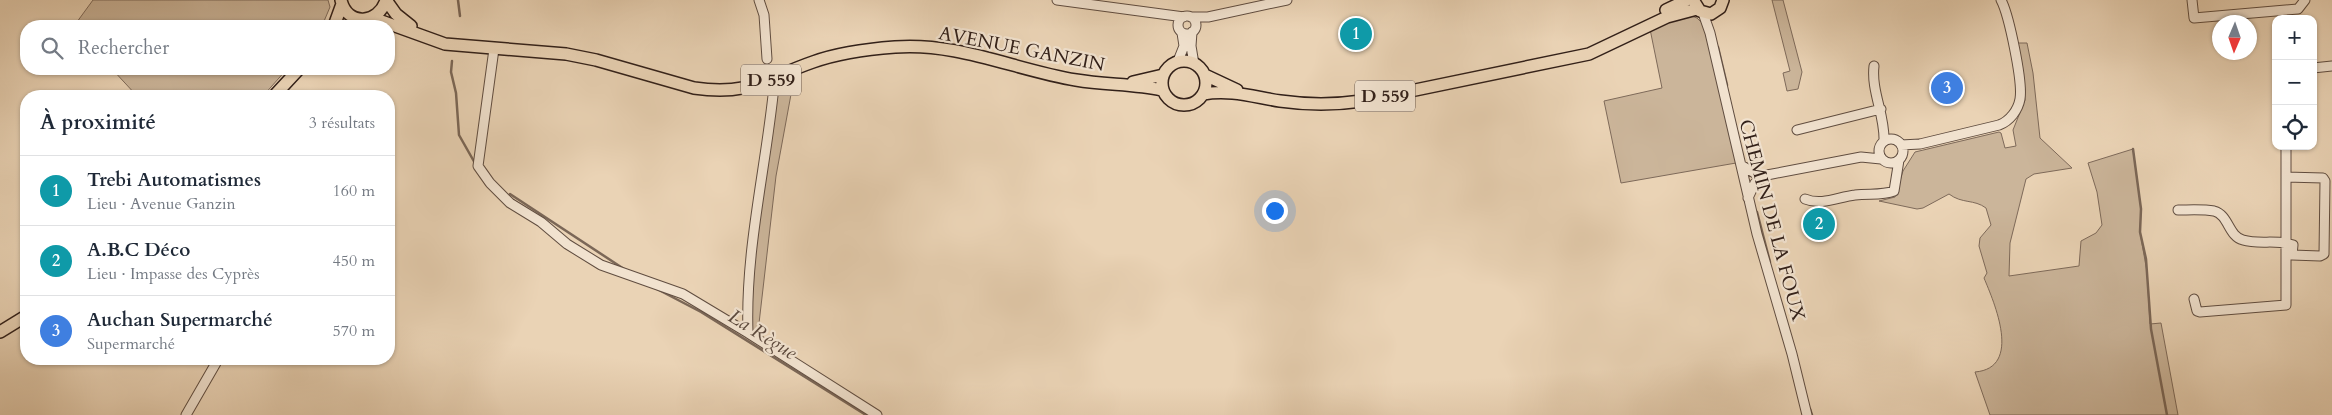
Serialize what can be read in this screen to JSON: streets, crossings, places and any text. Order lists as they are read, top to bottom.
{
  "streets": {
    "main road": ["AVENUE GANZIN", "D 559"],
    "street": ["CHEMIN DE LA FOUX"]
  },
  "crossings": [
    ["AVENUE GANZIN", "D 559"],
    ["D 559", "CHEMIN DE LA FOUX"]
  ],
  "water": ["La Règue"],
  "north": "bottom",
  "page": {
    "map_buttons": ["+", "−"],
    "pins": ["1", "3", "2"],
    "search": "Rechercher",
    "heading": ["À proximité", "3 résultats"],
    "list": [
      {
        "mark": "1",
        "name": "Trebi Automatismes",
        "note": "Lieu · Avenue Ganzin",
        "value": "160 m"
      },
      {
        "mark": "2",
        "name": "A.B.C Déco",
        "note": "Lieu · Impasse des Cyprès",
        "value": "450 m"
      },
      {
        "mark": "3",
        "name": "Auchan Supermarché",
        "note": "Supermarché",
        "value": "570 m"
      }
    ]
  }
}
